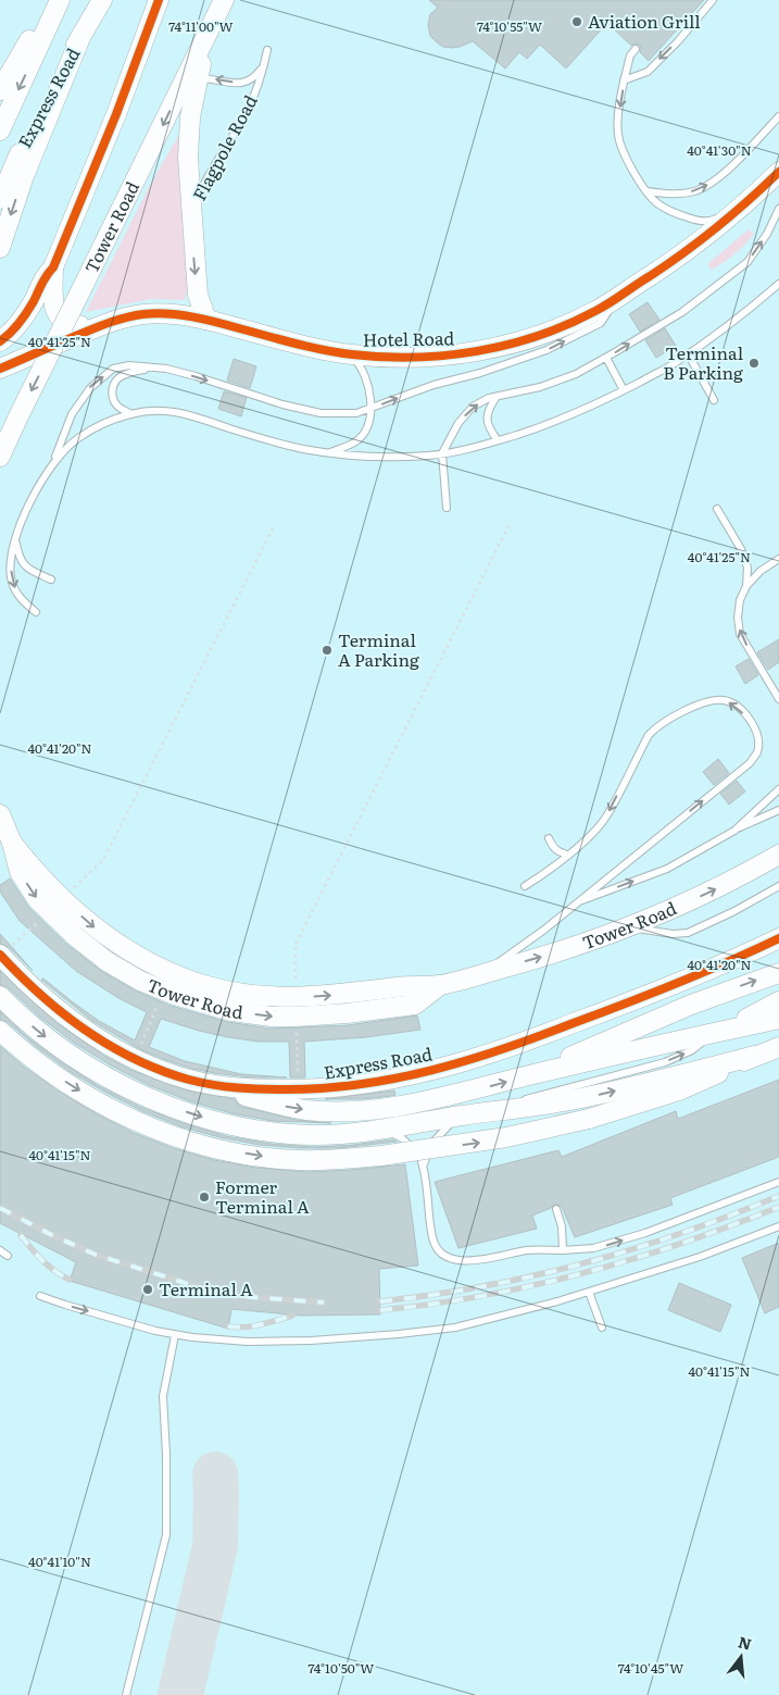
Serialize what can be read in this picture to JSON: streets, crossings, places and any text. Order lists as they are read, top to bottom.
{
  "streets": {
    "street": ["Express Road", "Tower Road", "Hotel Road"],
    "lane": ["Flagpole Road"]
  },
  "places": [
    "Aviation Grill",
    "Terminal B Parking",
    "Terminal A Parking",
    "Former Terminal A",
    "Terminal A"
  ],
  "north": "top",
  "coordinates": [
    "74°11'00\"W",
    "74°10'55\"W",
    "40°41'30\"N",
    "40°41'25\"N",
    "40°41'20\"N",
    "40°41'15\"N",
    "40°41'10\"N",
    "74°10'50\"W",
    "74°10'45\"W"
  ]
}
